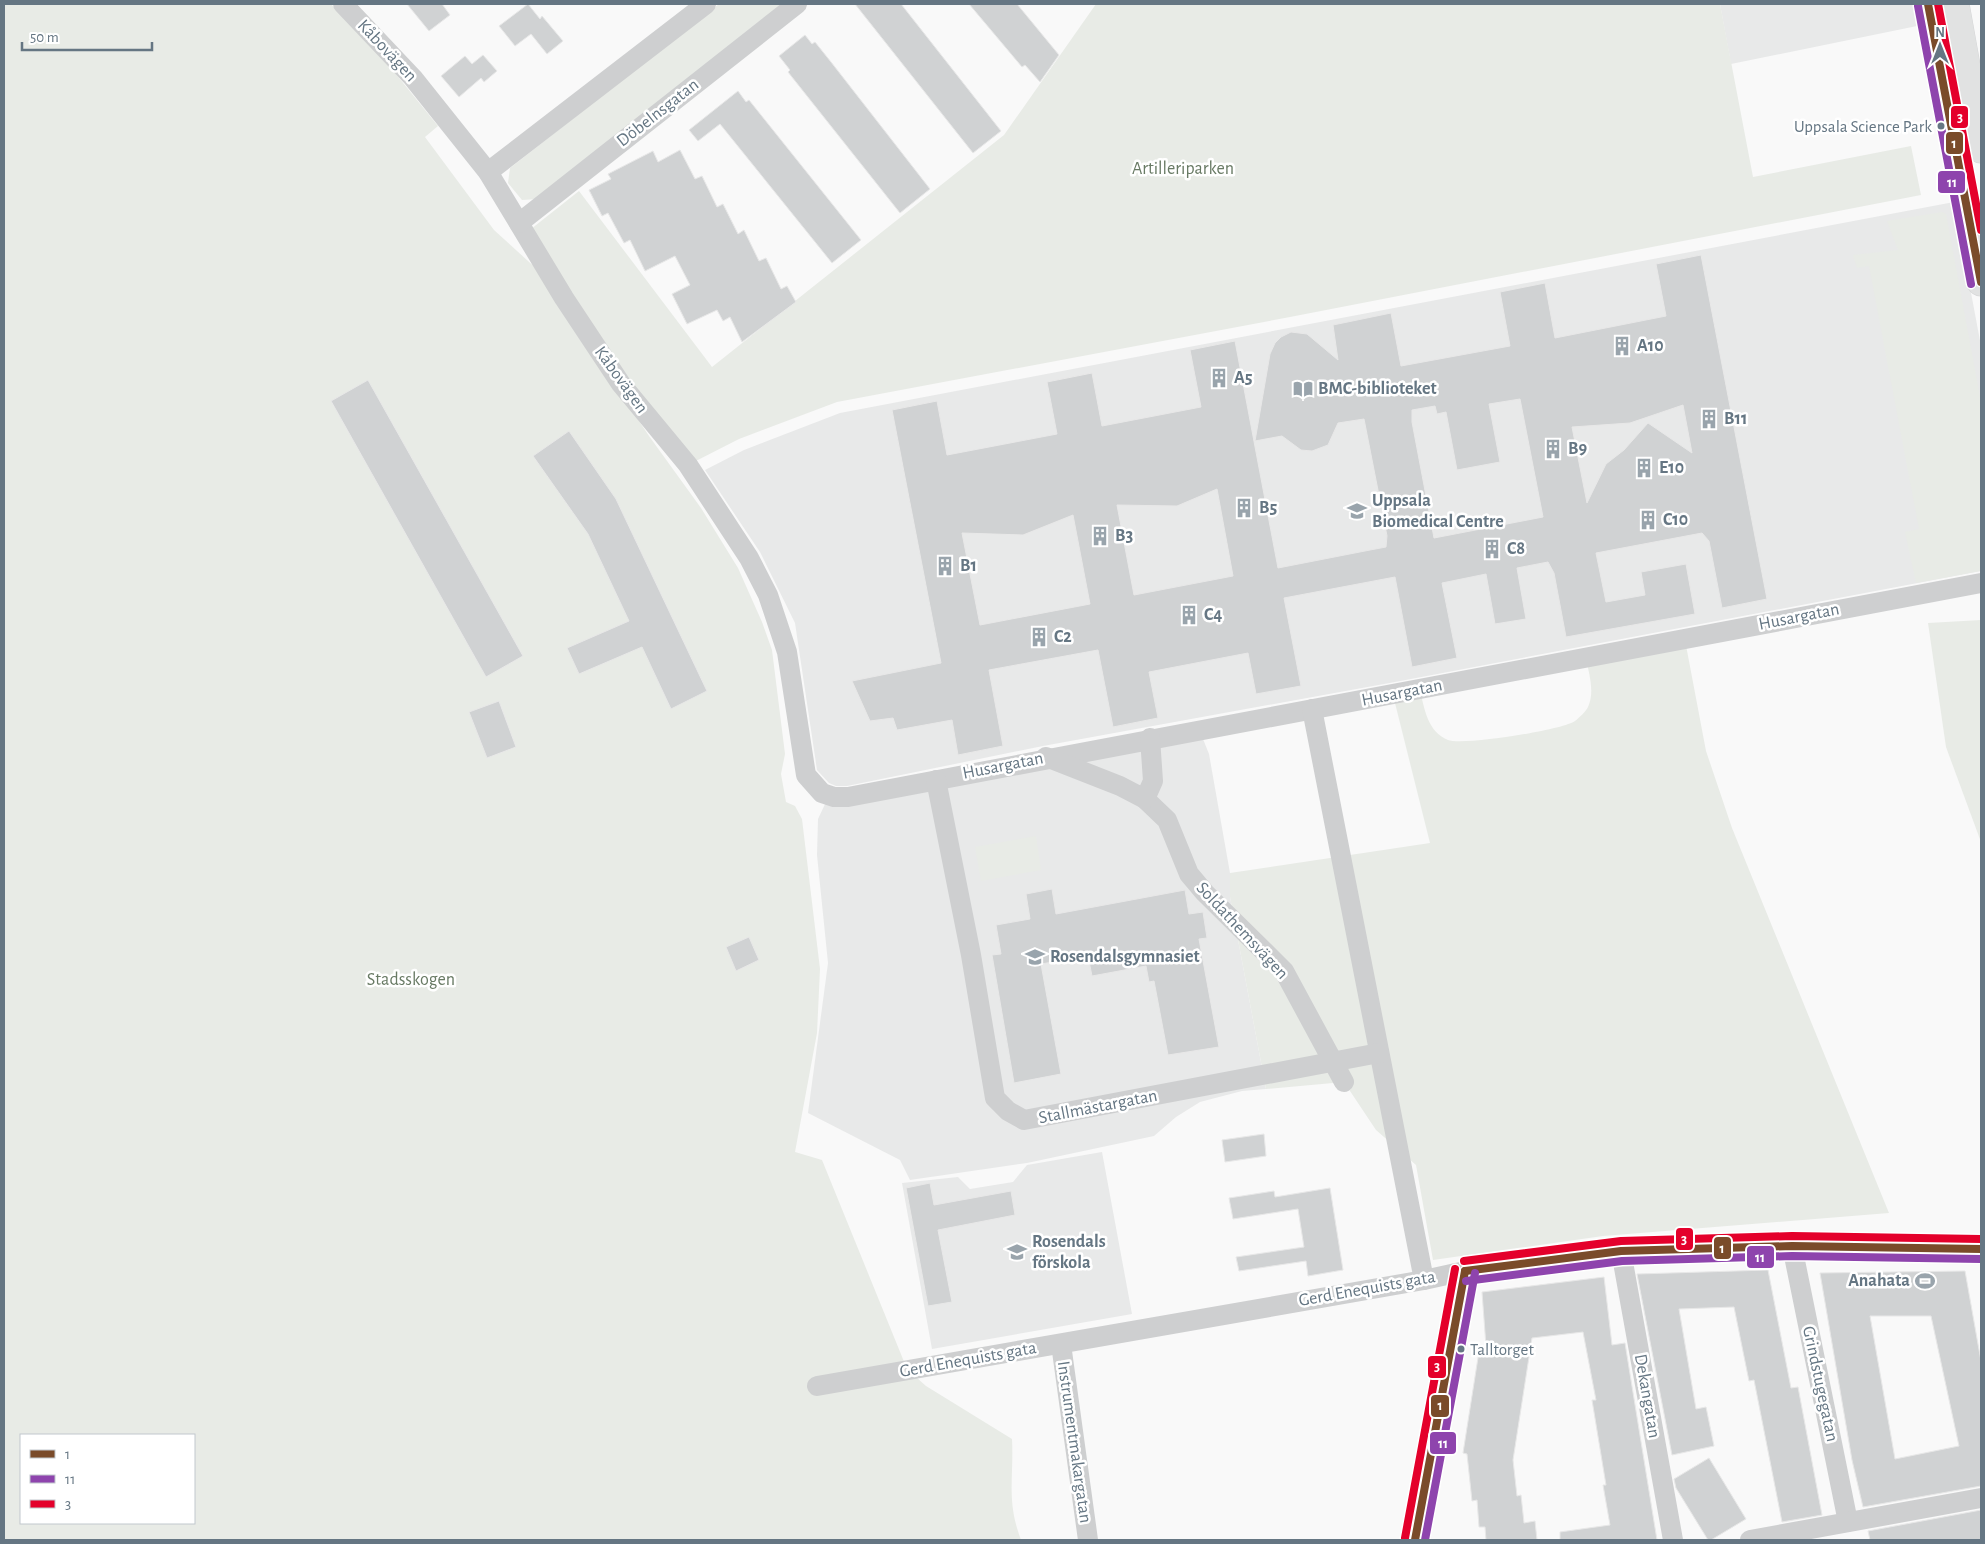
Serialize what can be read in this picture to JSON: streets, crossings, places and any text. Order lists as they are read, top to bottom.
{
  "streets": {
    "street": [
      "Kåbovägen",
      "Döbelnsgatan",
      "Husargatan",
      "Soldathemsvägen",
      "Stallmästargatan",
      "Gerd Enequists gata",
      "Grindstugegatan",
      "Dekangatan",
      "Instrumentmakargatan"
    ]
  },
  "crossings": [
    ["Kåbovägen", "Döbelnsgatan"],
    ["Kåbovägen", "Husargatan"],
    ["Husargatan", "Soldathemsvägen"],
    ["Husargatan", "Stallmästargatan"],
    ["Soldathemsvägen", "Stallmästargatan"],
    ["Gerd Enequists gata", "Grindstugegatan"],
    ["Gerd Enequists gata", "Dekangatan"],
    ["Gerd Enequists gata", "Instrumentmakargatan"]
  ],
  "parks": ["Artilleriparken", "Stadsskogen"],
  "places": {
    "other": ["Uppsala Science Park", "Talltorget"],
    "building": [
      "A10",
      "A5",
      "B11",
      "B9",
      "E10",
      "B5",
      "C10",
      "B3",
      "C8",
      "B1",
      "C4",
      "C2"
    ],
    "library": ["BMC-biblioteket"],
    "school or university": ["Uppsala Biomedical Centre", "Rosendalsgymnasiet", "Rosendals förskola"],
    "sports": ["Anahata"]
  },
  "lines": ["transit line 1", "transit line 3", "transit line 11"],
  "legend": ["1", "11", "3"],
  "scale_bar": "50 m",
  "north": "top"
}
